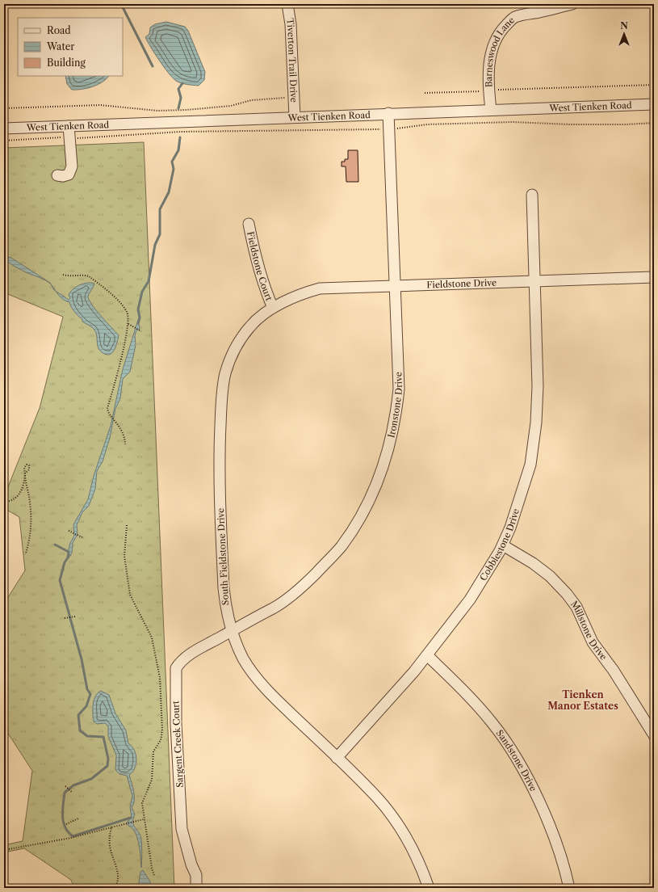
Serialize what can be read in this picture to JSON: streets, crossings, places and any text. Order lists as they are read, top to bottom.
{
  "streets": {
    "street": [
      "Barneswood Lane",
      "Tiverton Trail Drive",
      "West Tienken Road",
      "Fieldstone Court",
      "Fieldstone Drive",
      "Ironstone Drive",
      "Cobblestone Drive",
      "South Fieldstone Drive",
      "Millstone Drive",
      "Sargent Creek Court",
      "Sandstone Drive"
    ]
  },
  "crossings": [
    ["Barneswood Lane", "West Tienken Road"],
    ["Tiverton Trail Drive", "West Tienken Road"],
    ["West Tienken Road", "Ironstone Drive"],
    ["Fieldstone Court", "Fieldstone Drive"],
    ["Fieldstone Court", "South Fieldstone Drive"],
    ["Fieldstone Drive", "Ironstone Drive"],
    ["Fieldstone Drive", "Cobblestone Drive"],
    ["Fieldstone Drive", "South Fieldstone Drive"],
    ["Ironstone Drive", "South Fieldstone Drive"],
    ["Ironstone Drive", "Sargent Creek Court"],
    ["Cobblestone Drive", "South Fieldstone Drive"],
    ["Cobblestone Drive", "Millstone Drive"],
    ["Cobblestone Drive", "Sandstone Drive"],
    ["South Fieldstone Drive", "Sargent Creek Court"]
  ],
  "districts": ["Tienken Manor Estates"],
  "legend": ["Road", "Water", "Building"],
  "north": "top"
}
